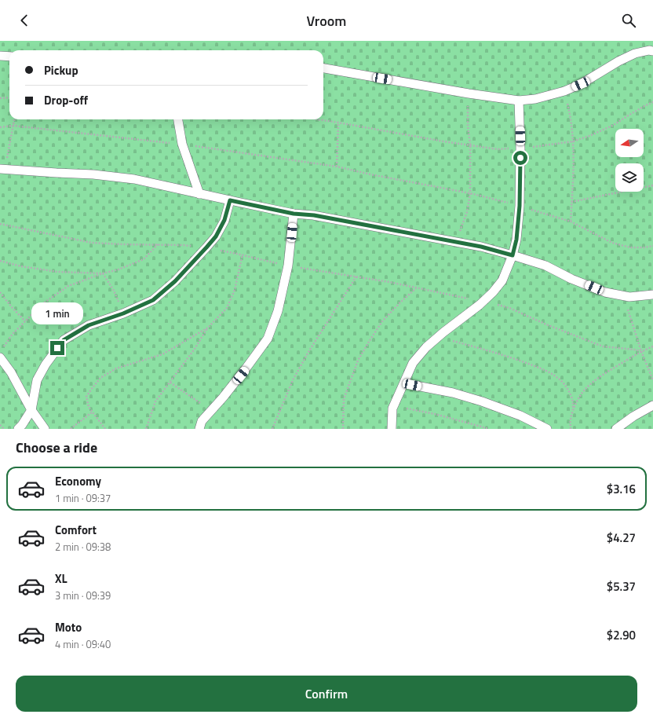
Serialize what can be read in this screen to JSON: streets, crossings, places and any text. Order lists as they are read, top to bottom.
{
  "north": "left",
  "page": {
    "header": "Vroom",
    "banner": ["Pickup", "Drop-off"],
    "bubble": "1 min",
    "heading": "Choose a ride",
    "list": [
      {
        "name": "Economy",
        "note": "1 min · 09:37",
        "value": "$3.16"
      },
      {
        "name": "Comfort",
        "note": "2 min · 09:38",
        "value": "$4.27"
      },
      {
        "name": "XL",
        "note": "3 min · 09:39",
        "value": "$5.37"
      },
      {
        "name": "Moto",
        "note": "4 min · 09:40",
        "value": "$2.90"
      }
    ],
    "buttons": "Confirm"
  }
}
